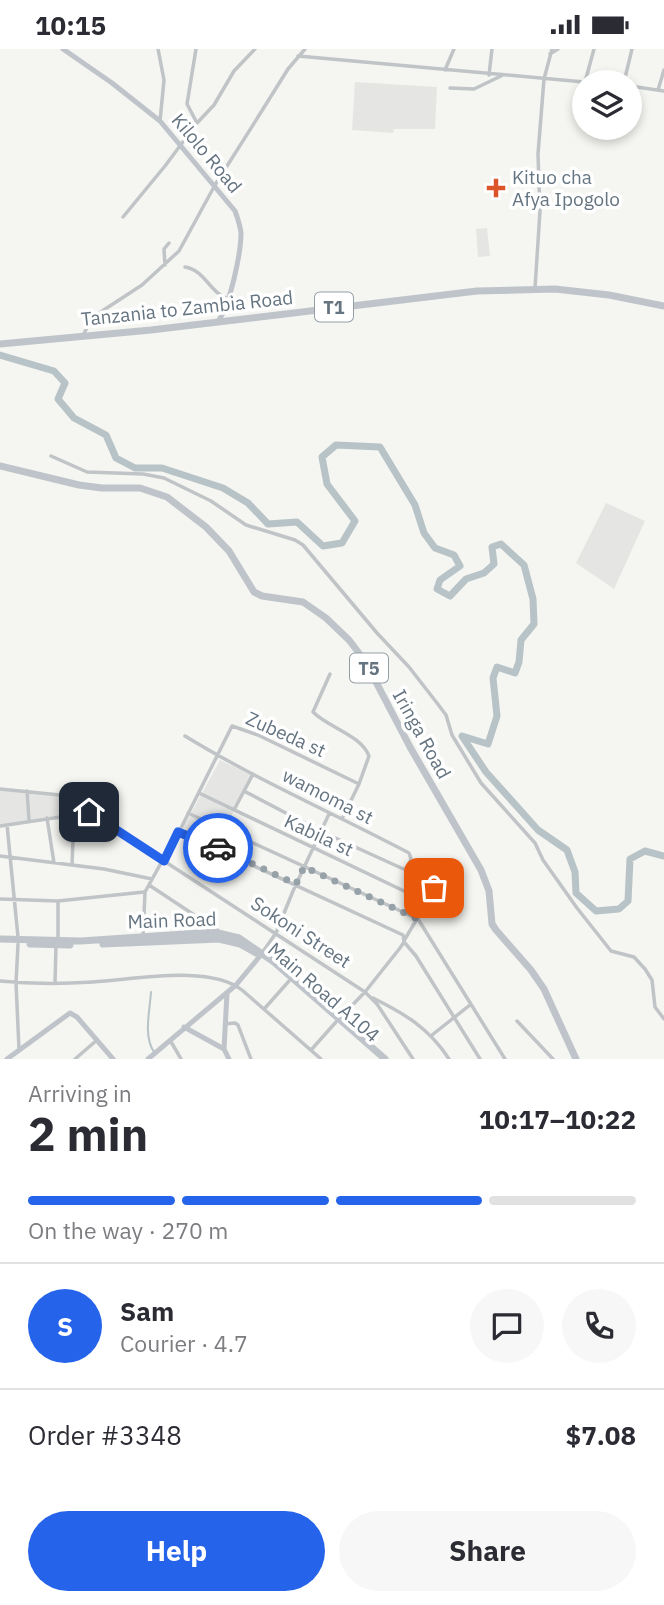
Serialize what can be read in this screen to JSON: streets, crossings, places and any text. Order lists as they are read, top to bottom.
{
  "streets": {
    "highway": [
      "T1",
      "Tanzania to Zambia Road",
      "T5",
      "Iringa Road",
      "Main Road",
      "Main Road A104"
    ],
    "street": [
      "Kilolo Road",
      "Zubeda st",
      "wamoma st",
      "Kabila st",
      "Sokoni Street"
    ]
  },
  "crossings": [
    ["Kilolo Road", "Tanzania to Zambia Road"],
    ["Zubeda st", "wamoma st"],
    ["Zubeda st", "Kabila st"],
    ["Zubeda st", "Sokoni Street"],
    ["Main Road", "Main Road A104"]
  ],
  "places": {
    "health": ["Kituo cha Afya Ipogolo"]
  },
  "page": {
    "status": "10:15",
    "heading": ["2 min", "Arriving in", "10:17–10:22"],
    "panel": [
      "Sam",
      "Courier · 4.7",
      "Order #3348",
      "$7.08"
    ],
    "bar": "On the way · 270 m",
    "round": "S",
    "buttons": ["Help", "Share"]
  }
}
